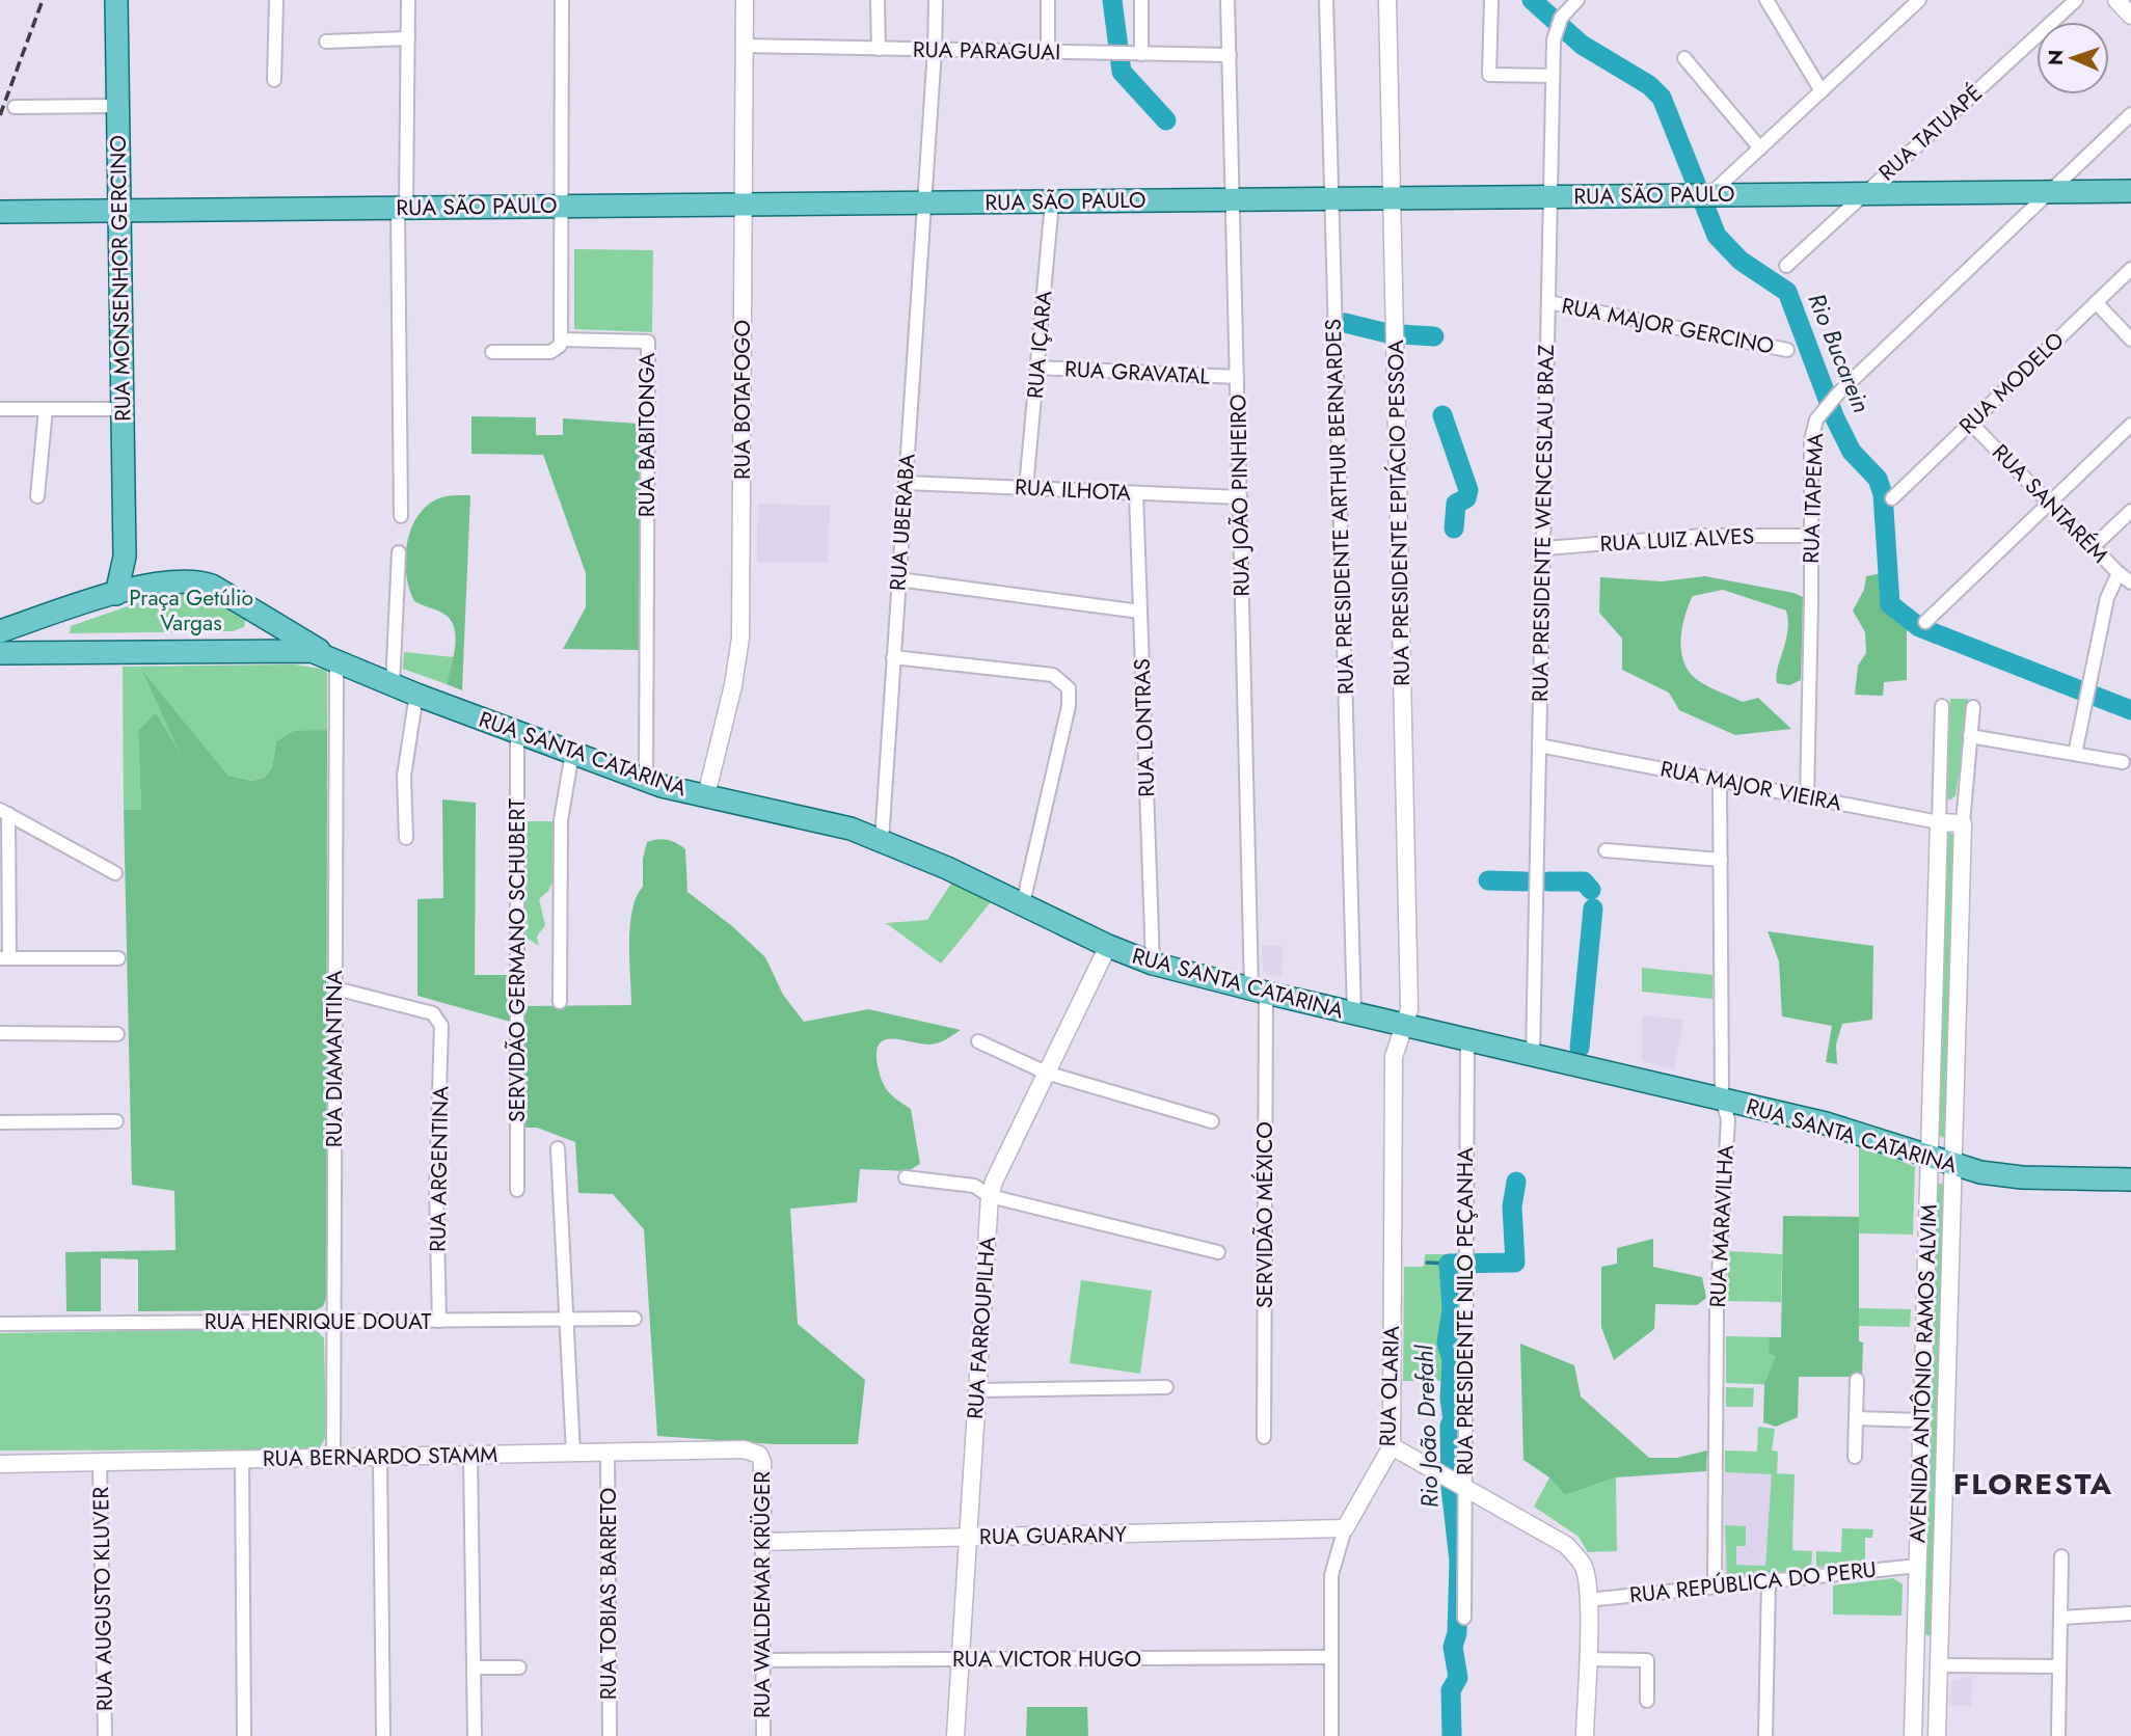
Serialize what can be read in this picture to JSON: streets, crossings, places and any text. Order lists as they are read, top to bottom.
{
  "streets": {
    "main road": ["RUA SÃO PAULO", "RUA MONSENHOR GERCINO", "RUA SANTA CATARINA"],
    "street": [
      "RUA PARAGUAI",
      "RUA TATUAPÉ",
      "RUA MAJOR GERCINO",
      "RUA IÇARA",
      "RUA GRAVATAL",
      "RUA MODELO",
      "RUA BOTAFOGO",
      "RUA BABITONGA",
      "RUA ILHOTA",
      "RUA JOÃO PINHEIRO",
      "RUA ITAPEMA",
      "RUA SANTARÉM",
      "RUA PRESIDENTE ARTHUR BERNARDES",
      "RUA PRESIDENTE EPITÁCIO PESSOA",
      "RUA UBERABA",
      "RUA PRESIDENTE WENCESLAU BRAZ",
      "RUA LUIZ ALVES",
      "RUA LONTRAS",
      "RUA MAJOR VIEIRA",
      "SERVIDÃO GERMANO SCHUBERT",
      "RUA DIAMANTINA",
      "RUA ARGENTINA",
      "SERVIDÃO MÉXICO",
      "RUA MARAVILHA",
      "RUA PRESIDENTE NILO PEÇANHA",
      "RUA HENRIQUE DOUAT",
      "RUA FARROUPILHA",
      "AVENIDA ANTÔNIO RAMOS ALVIM",
      "RUA OLARIA",
      "RUA BERNARDO STAMM",
      "RUA GUARANY",
      "RUA REPÚBLICA DO PERU",
      "RUA TOBIAS BARRETO",
      "RUA WALDEMAR KRÜGER",
      "RUA AUGUSTO KLUVER",
      "RUA VICTOR HUGO"
    ]
  },
  "crossings": [
    ["RUA PARAGUAI", "RUA BOTAFOGO"],
    ["RUA PARAGUAI", "RUA JOÃO PINHEIRO"],
    ["RUA PARAGUAI", "RUA UBERABA"],
    ["RUA TATUAPÉ", "RUA SÃO PAULO"],
    ["RUA SÃO PAULO", "RUA MONSENHOR GERCINO"],
    ["RUA SÃO PAULO", "RUA IÇARA"],
    ["RUA SÃO PAULO", "RUA BOTAFOGO"],
    ["RUA SÃO PAULO", "RUA JOÃO PINHEIRO"],
    ["RUA SÃO PAULO", "RUA ITAPEMA"],
    ["RUA SÃO PAULO", "RUA PRESIDENTE ARTHUR BERNARDES"],
    ["RUA SÃO PAULO", "RUA PRESIDENTE EPITÁCIO PESSOA"],
    ["RUA SÃO PAULO", "RUA UBERABA"],
    ["RUA SÃO PAULO", "RUA PRESIDENTE WENCESLAU BRAZ"],
    ["RUA MONSENHOR GERCINO", "RUA SANTA CATARINA"],
    ["RUA MAJOR GERCINO", "RUA PRESIDENTE WENCESLAU BRAZ"],
    ["RUA IÇARA", "RUA GRAVATAL"],
    ["RUA IÇARA", "RUA ILHOTA"],
    ["RUA GRAVATAL", "RUA JOÃO PINHEIRO"],
    ["RUA MODELO", "RUA SANTARÉM"],
    ["RUA BOTAFOGO", "RUA SANTA CATARINA"],
    ["RUA BABITONGA", "RUA SANTA CATARINA"],
    ["RUA ILHOTA", "RUA JOÃO PINHEIRO"],
    ["RUA ILHOTA", "RUA UBERABA"],
    ["RUA ILHOTA", "RUA LONTRAS"],
    ["RUA JOÃO PINHEIRO", "RUA SANTA CATARINA"],
    ["RUA JOÃO PINHEIRO", "SERVIDÃO MÉXICO"],
    ["RUA ITAPEMA", "RUA LUIZ ALVES"],
    ["RUA ITAPEMA", "RUA MAJOR VIEIRA"],
    ["RUA PRESIDENTE ARTHUR BERNARDES", "RUA SANTA CATARINA"],
    ["RUA PRESIDENTE EPITÁCIO PESSOA", "RUA SANTA CATARINA"],
    ["RUA PRESIDENTE EPITÁCIO PESSOA", "RUA OLARIA"],
    ["RUA UBERABA", "RUA SANTA CATARINA"],
    ["RUA PRESIDENTE WENCESLAU BRAZ", "RUA LUIZ ALVES"],
    ["RUA PRESIDENTE WENCESLAU BRAZ", "RUA SANTA CATARINA"],
    ["RUA PRESIDENTE WENCESLAU BRAZ", "RUA MAJOR VIEIRA"],
    ["RUA LONTRAS", "RUA SANTA CATARINA"],
    ["RUA SANTA CATARINA", "SERVIDÃO GERMANO SCHUBERT"],
    ["RUA SANTA CATARINA", "RUA DIAMANTINA"],
    ["RUA SANTA CATARINA", "SERVIDÃO MÉXICO"],
    ["RUA SANTA CATARINA", "RUA MARAVILHA"],
    ["RUA SANTA CATARINA", "RUA PRESIDENTE NILO PEÇANHA"],
    ["RUA SANTA CATARINA", "RUA FARROUPILHA"],
    ["RUA SANTA CATARINA", "AVENIDA ANTÔNIO RAMOS ALVIM"],
    ["RUA SANTA CATARINA", "RUA OLARIA"],
    ["RUA MAJOR VIEIRA", "RUA MARAVILHA"],
    ["RUA MAJOR VIEIRA", "AVENIDA ANTÔNIO RAMOS ALVIM"],
    ["RUA DIAMANTINA", "RUA ARGENTINA"],
    ["RUA DIAMANTINA", "RUA HENRIQUE DOUAT"],
    ["RUA DIAMANTINA", "RUA BERNARDO STAMM"],
    ["RUA ARGENTINA", "RUA HENRIQUE DOUAT"],
    ["RUA MARAVILHA", "RUA REPÚBLICA DO PERU"],
    ["RUA PRESIDENTE NILO PEÇANHA", "RUA REPÚBLICA DO PERU"],
    ["RUA FARROUPILHA", "RUA GUARANY"],
    ["RUA FARROUPILHA", "RUA VICTOR HUGO"],
    ["AVENIDA ANTÔNIO RAMOS ALVIM", "RUA REPÚBLICA DO PERU"],
    ["RUA OLARIA", "RUA GUARANY"],
    ["RUA OLARIA", "RUA VICTOR HUGO"],
    ["RUA BERNARDO STAMM", "RUA TOBIAS BARRETO"],
    ["RUA BERNARDO STAMM", "RUA WALDEMAR KRÜGER"],
    ["RUA BERNARDO STAMM", "RUA AUGUSTO KLUVER"],
    ["RUA GUARANY", "RUA WALDEMAR KRÜGER"],
    ["RUA WALDEMAR KRÜGER", "RUA VICTOR HUGO"]
  ],
  "districts": ["FLORESTA"],
  "water": ["Rio Bucarein", "Rio João Drefahl"],
  "parks": ["Praça Getúlio Vargas"],
  "north": "left"
}
